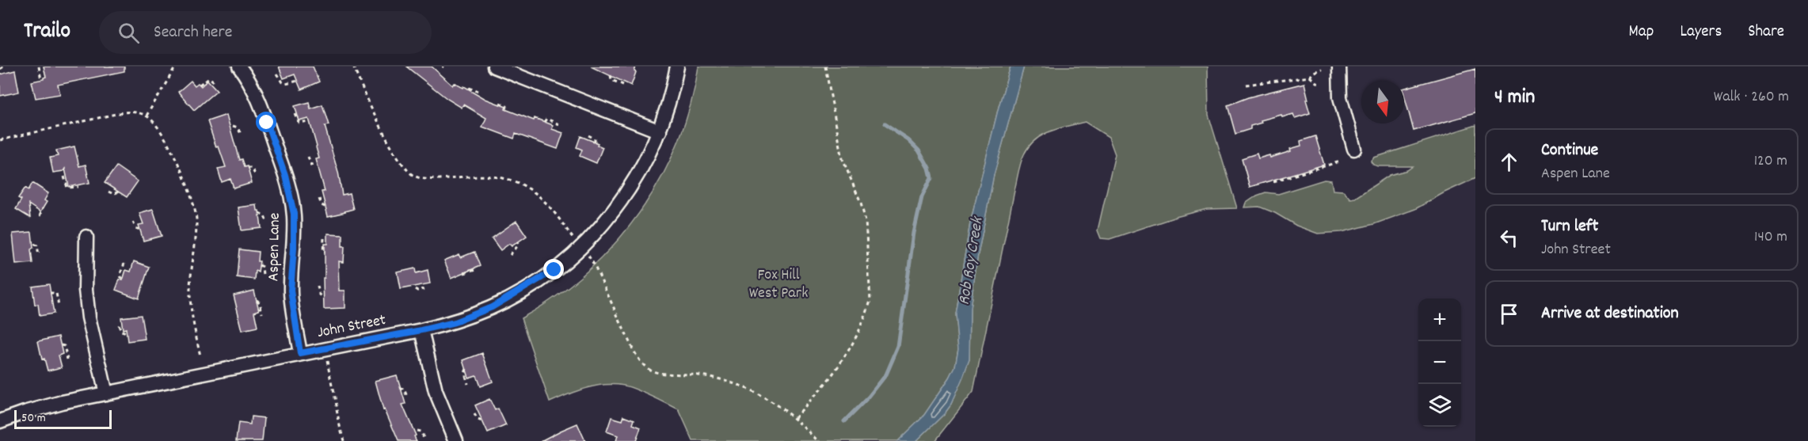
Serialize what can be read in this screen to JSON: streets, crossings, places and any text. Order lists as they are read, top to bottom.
{
  "streets": {
    "street": ["Aspen Lane", "John Street"]
  },
  "crossings": [
    ["Aspen Lane", "John Street"]
  ],
  "water": ["Rob Roy Creek"],
  "parks": ["Fox Hill West Park"],
  "scale_bar": "50 m",
  "north": "bottom",
  "page": {
    "header": "Trailo",
    "search": "Search here",
    "nav": ["Map", "Layers", "Share"],
    "heading": ["4 min", "Walk · 260 m"],
    "list": [
      ["Continue", "Aspen Lane", "120 m"],
      ["Turn left", "John Street", "140 m"],
      "Arrive at destination"
    ],
    "map_buttons": ["+", "−"],
    "scale": "50 m"
  }
}
